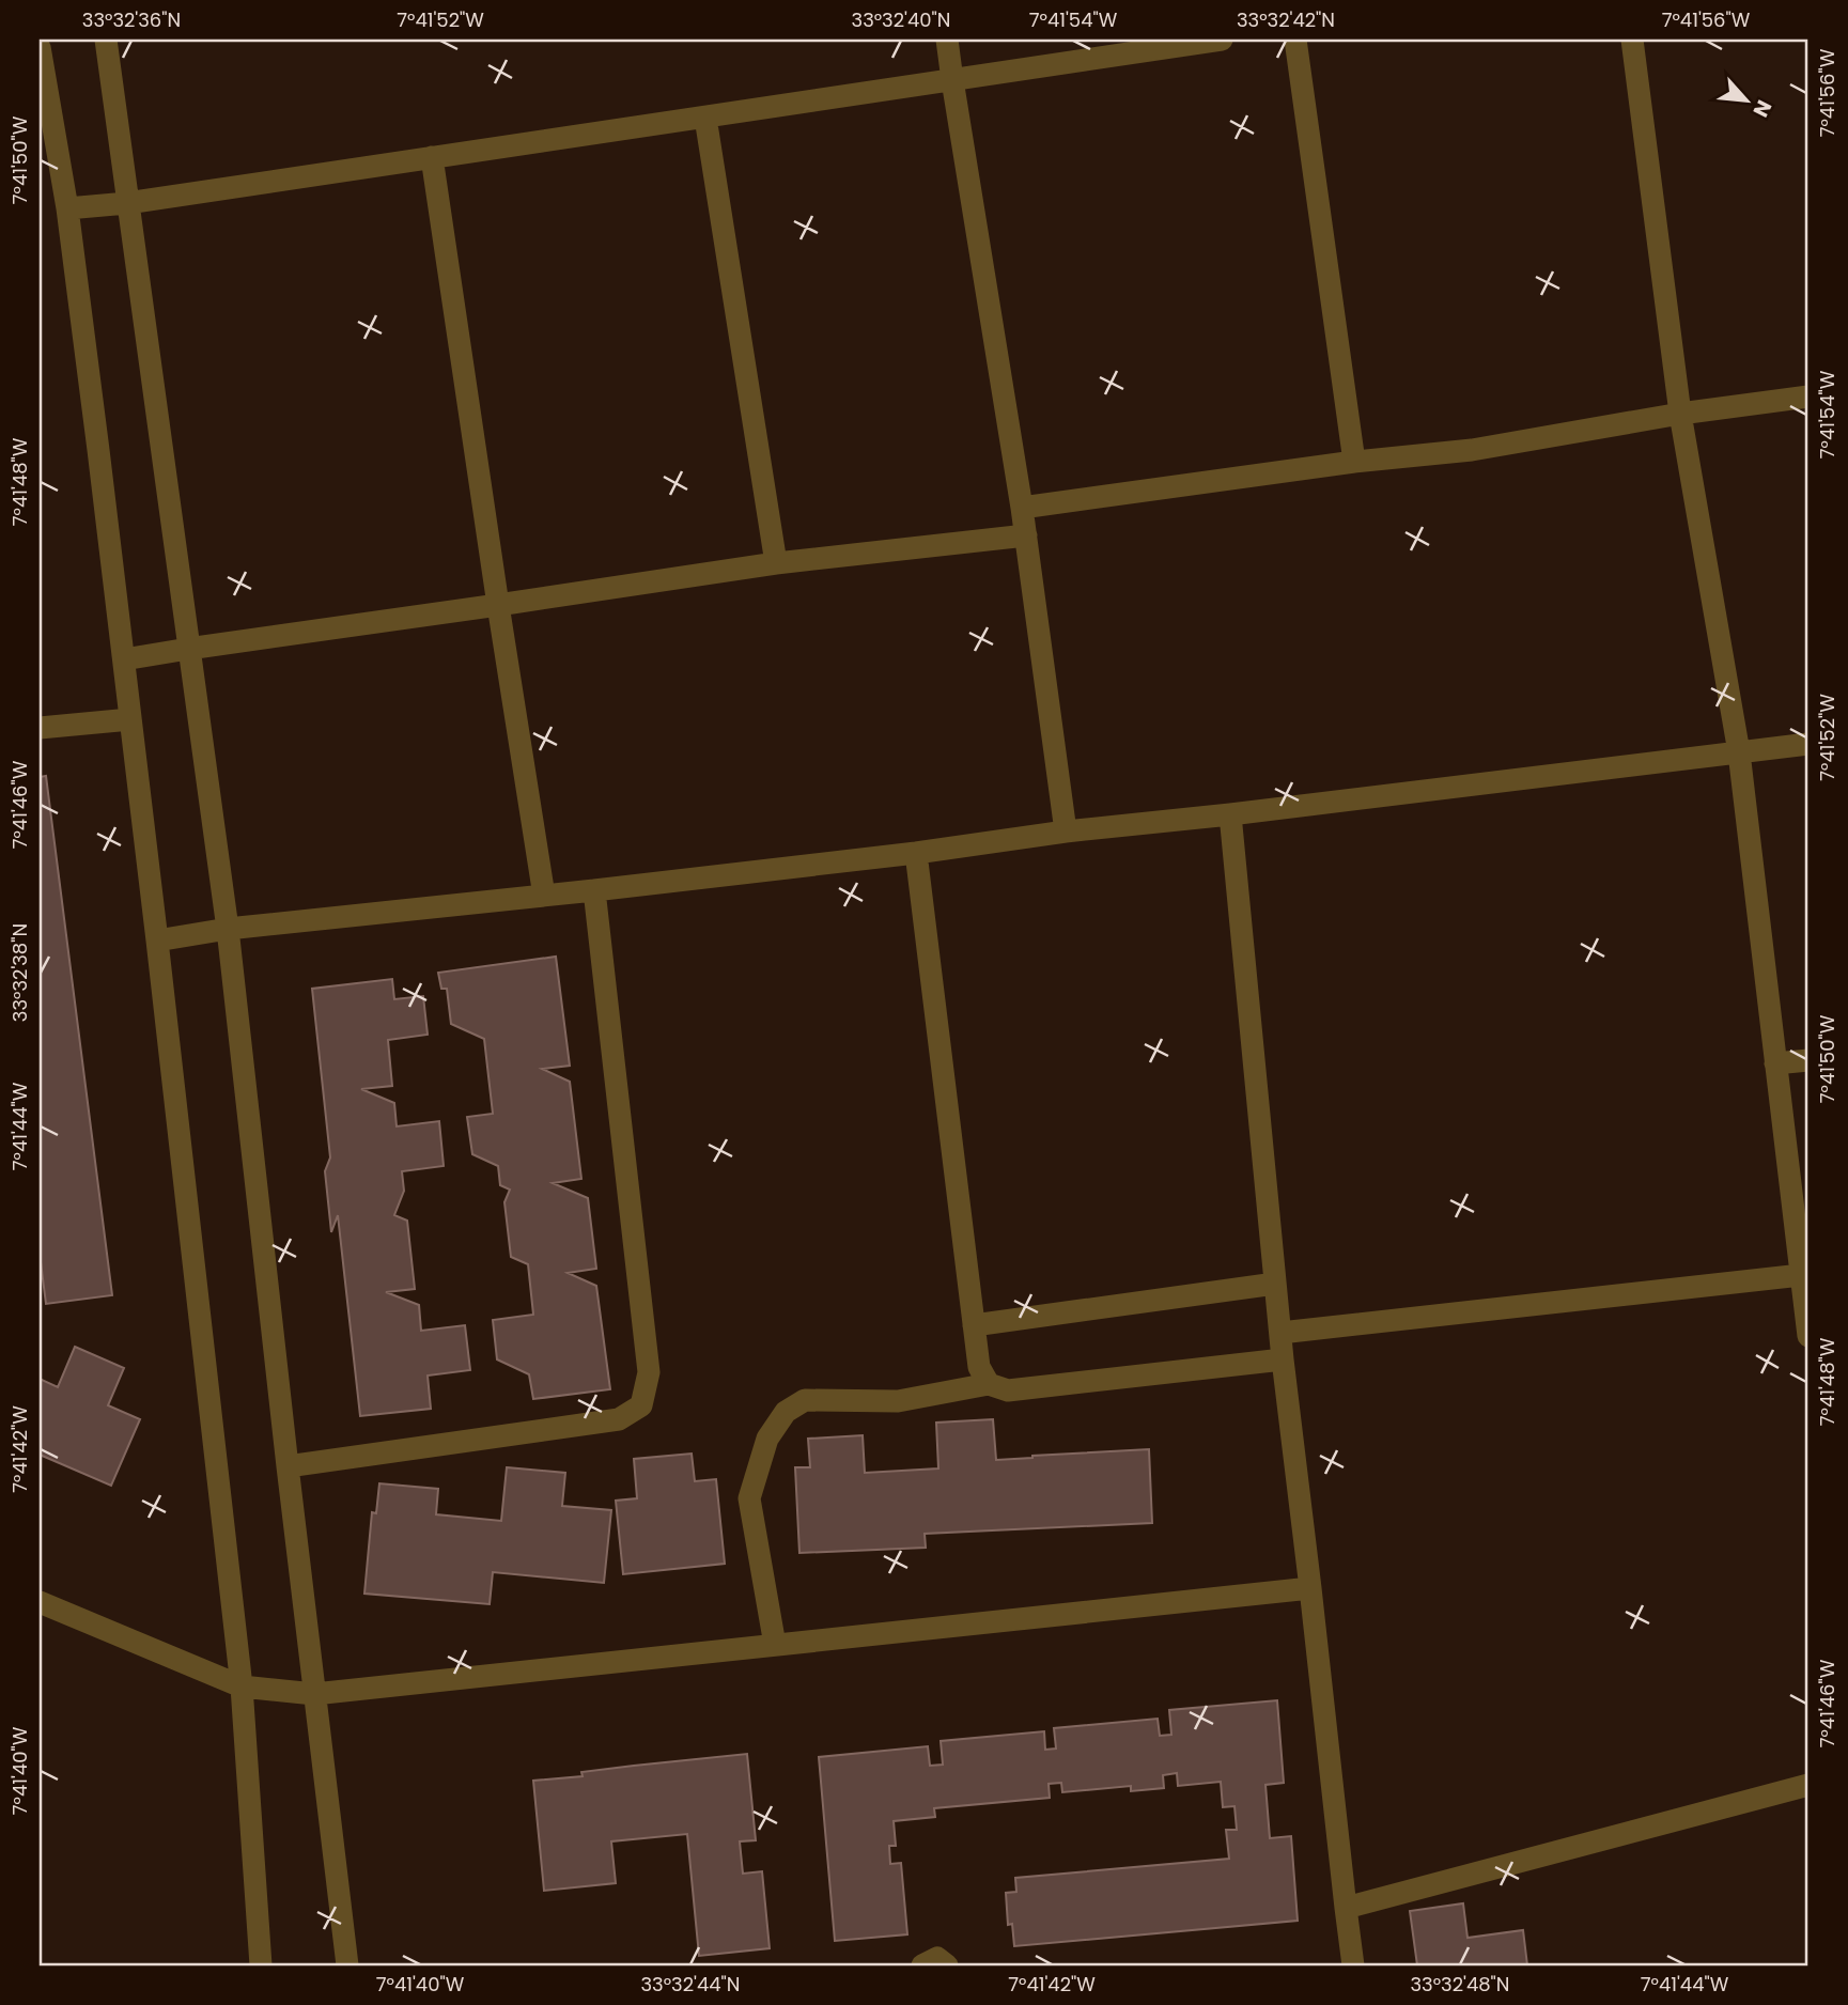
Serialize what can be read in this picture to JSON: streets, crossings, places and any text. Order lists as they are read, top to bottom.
{
  "north": "bottom right",
  "coordinates": [
    "33°32'36\"N",
    "7°41'52\"W",
    "33°32'40\"N",
    "7°41'54\"W",
    "33°32'42\"N",
    "7°41'56\"W",
    "7°41'50\"W",
    "7°41'48\"W",
    "7°41'46\"W",
    "33°32'38\"N",
    "7°41'44\"W",
    "7°41'42\"W",
    "7°41'40\"W",
    "33°32'44\"N",
    "33°32'48\"N"
  ]
}
